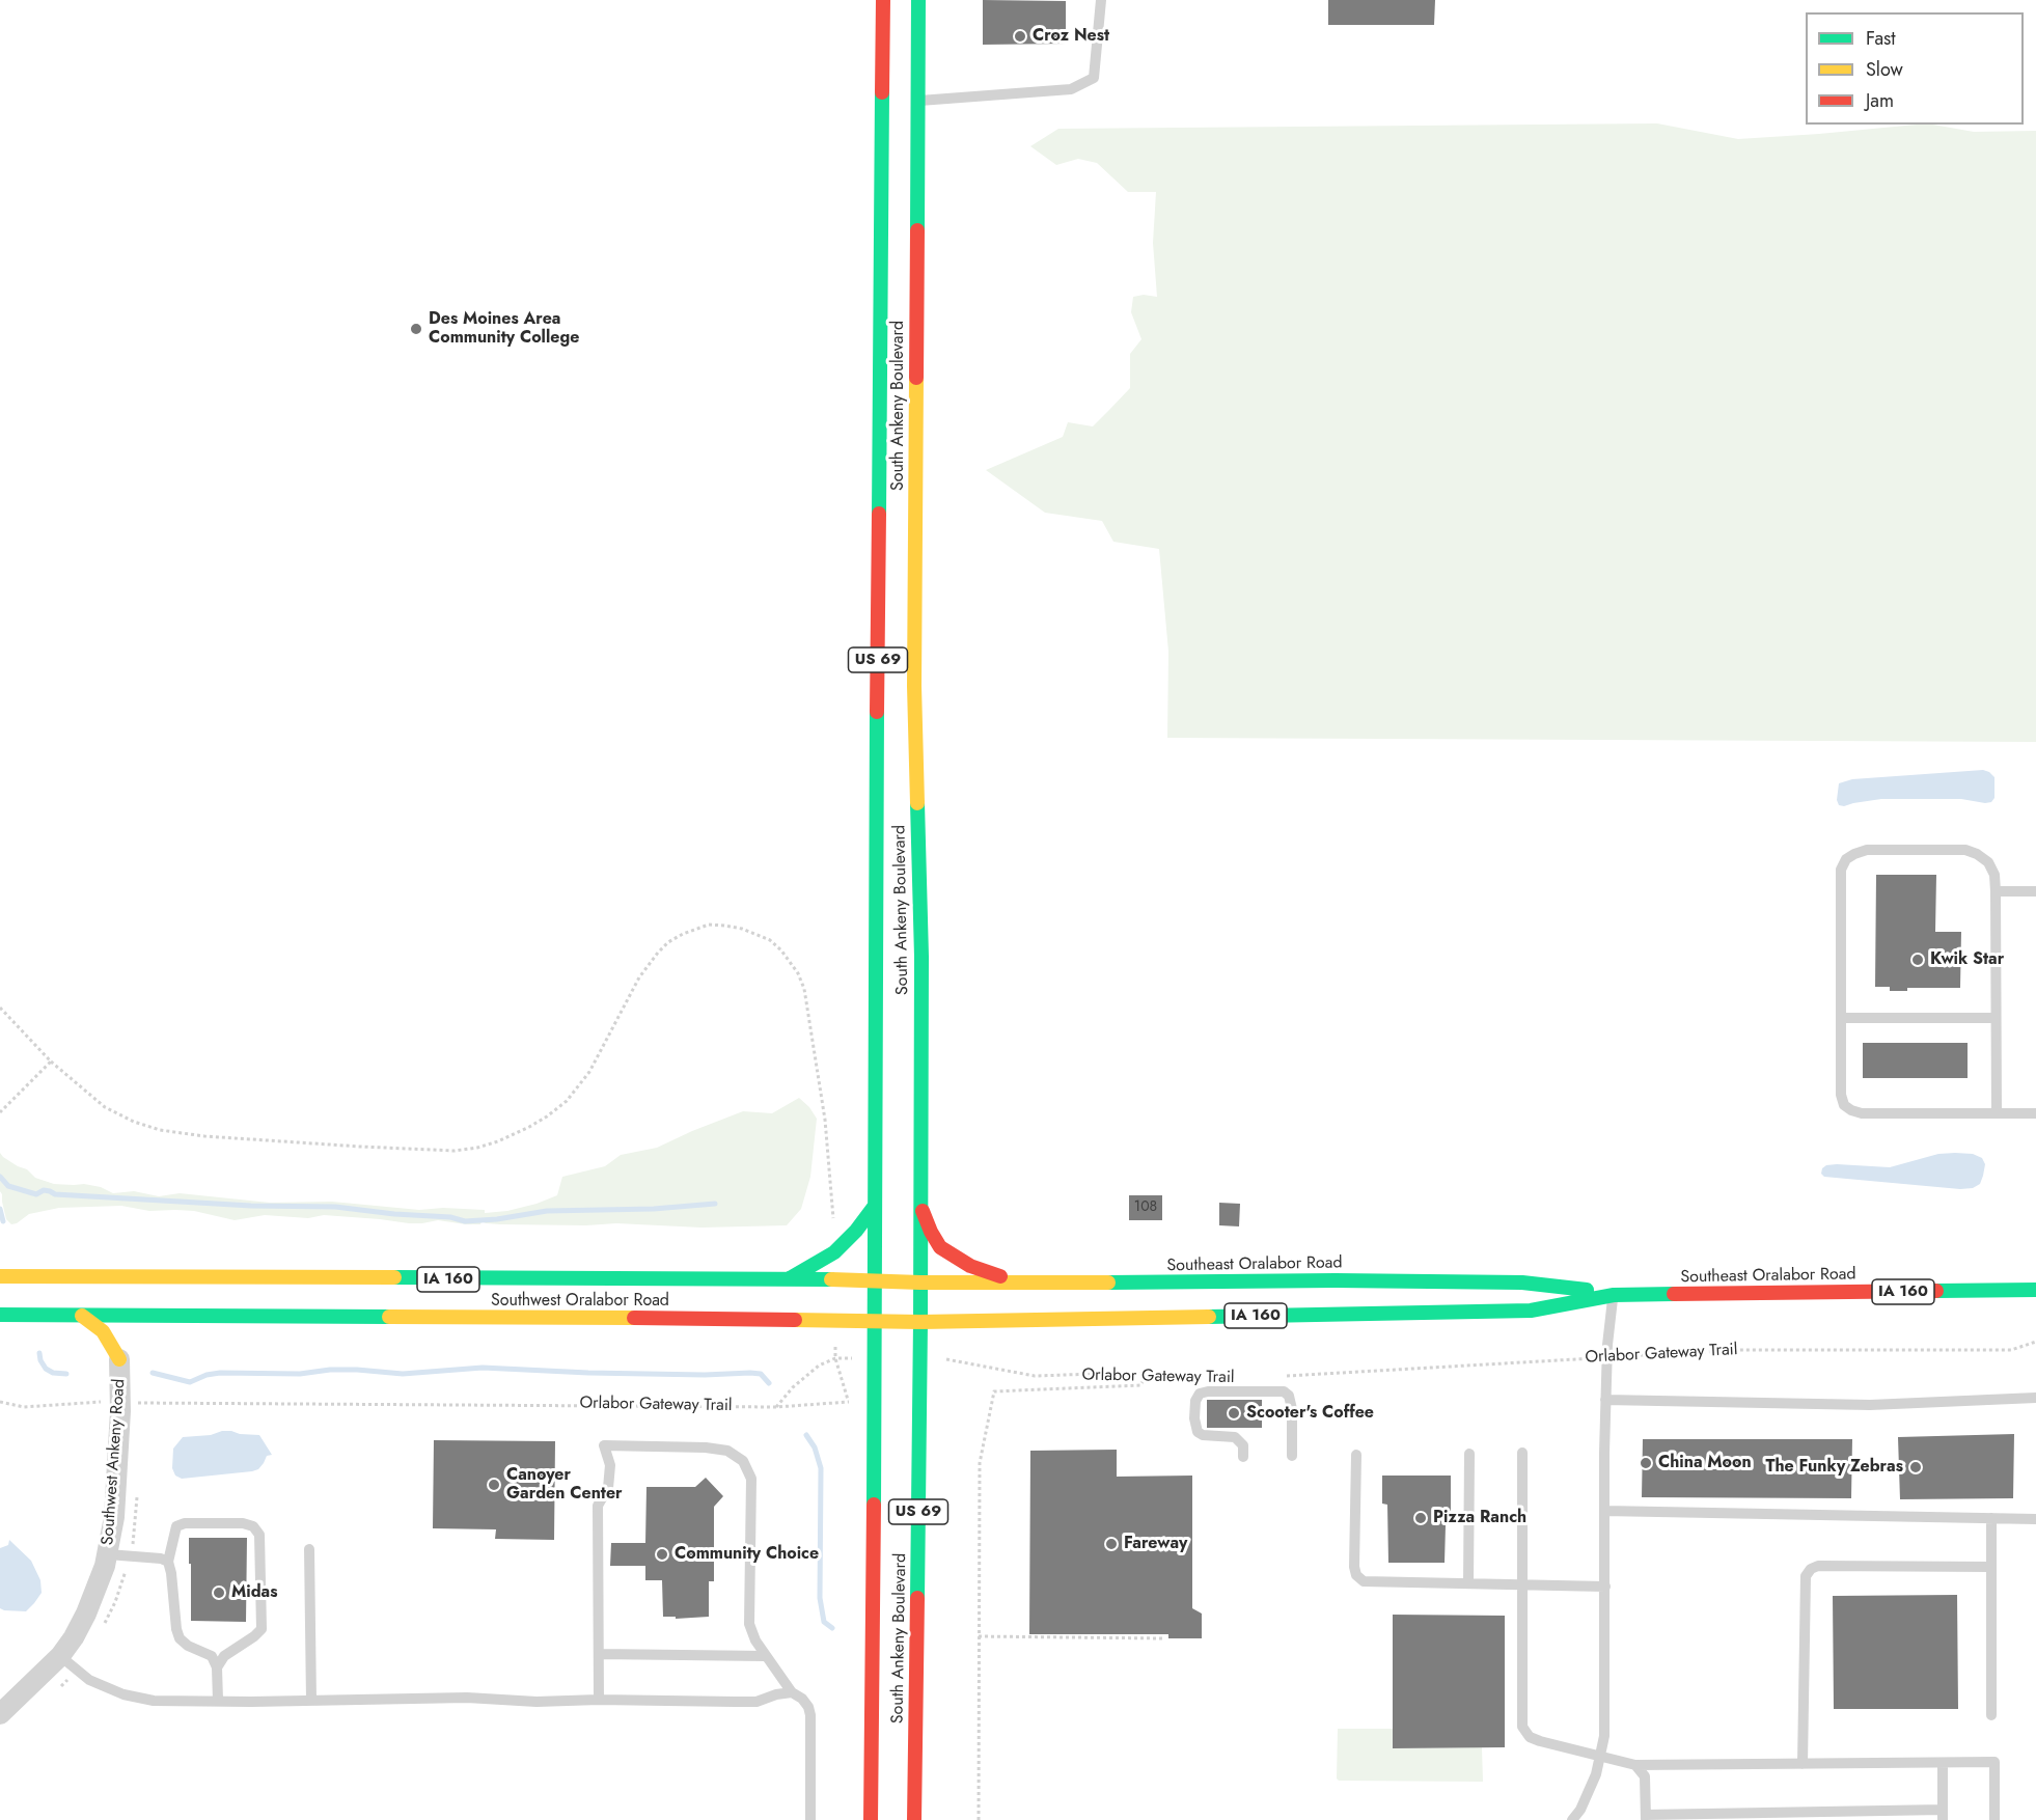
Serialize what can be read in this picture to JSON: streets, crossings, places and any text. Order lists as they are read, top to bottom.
{
  "streets": {
    "main road": [
      "South Ankeny Boulevard",
      "US 69",
      "Southeast Oralabor Road",
      "IA 160",
      "Southwest Oralabor Road"
    ],
    "street": ["Southwest Ankeny Road"],
    "path": ["Orlabor Gateway Trail"]
  },
  "crossings": [
    ["South Ankeny Boulevard", "Southeast Oralabor Road"],
    ["South Ankeny Boulevard", "Southwest Oralabor Road"],
    ["South Ankeny Boulevard", "Orlabor Gateway Trail"],
    ["Southeast Oralabor Road", "Southwest Oralabor Road"],
    ["Orlabor Gateway Trail", "Southwest Ankeny Road"]
  ],
  "places": [
    "Croz Nest",
    "Des Moines Area Community College",
    "Kwik Star",
    "Scooter's Coffee",
    "China Moon",
    "The Funky Zebras",
    "Canoyer Garden Center",
    "Pizza Ranch",
    "Fareway",
    "Community Choice",
    "Midas"
  ],
  "house_numbers": ["108"],
  "legend": ["Fast", "Slow", "Jam"]
}
